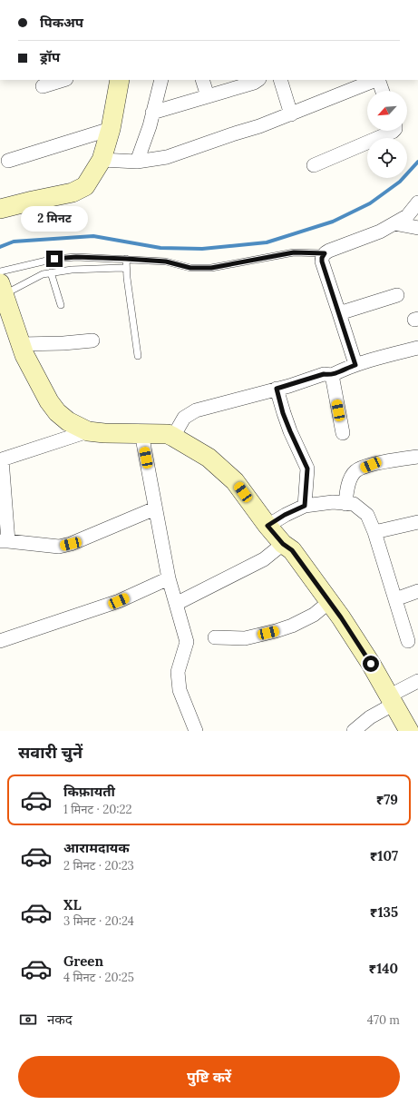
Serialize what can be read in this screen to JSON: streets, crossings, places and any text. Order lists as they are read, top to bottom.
{
  "north": "bottom left",
  "page": {
    "banner": ["पिकअप", "ड्रॉप"],
    "bubble": "2 मिनट",
    "heading": "सवारी चुनें",
    "list": [
      {
        "name": "किफ़ायती",
        "note": "1 मिनट · 20:22",
        "value": "₹79"
      },
      {
        "name": "आरामदायक",
        "note": "2 मिनट · 20:23",
        "value": "₹107"
      },
      {
        "name": "XL",
        "note": "3 मिनट · 20:24",
        "value": "₹135"
      },
      {
        "name": "Green",
        "note": "4 मिनट · 20:25",
        "value": "₹140"
      }
    ],
    "pay": ["नकद", "470 m"],
    "buttons": "पुष्टि करें"
  }
}
